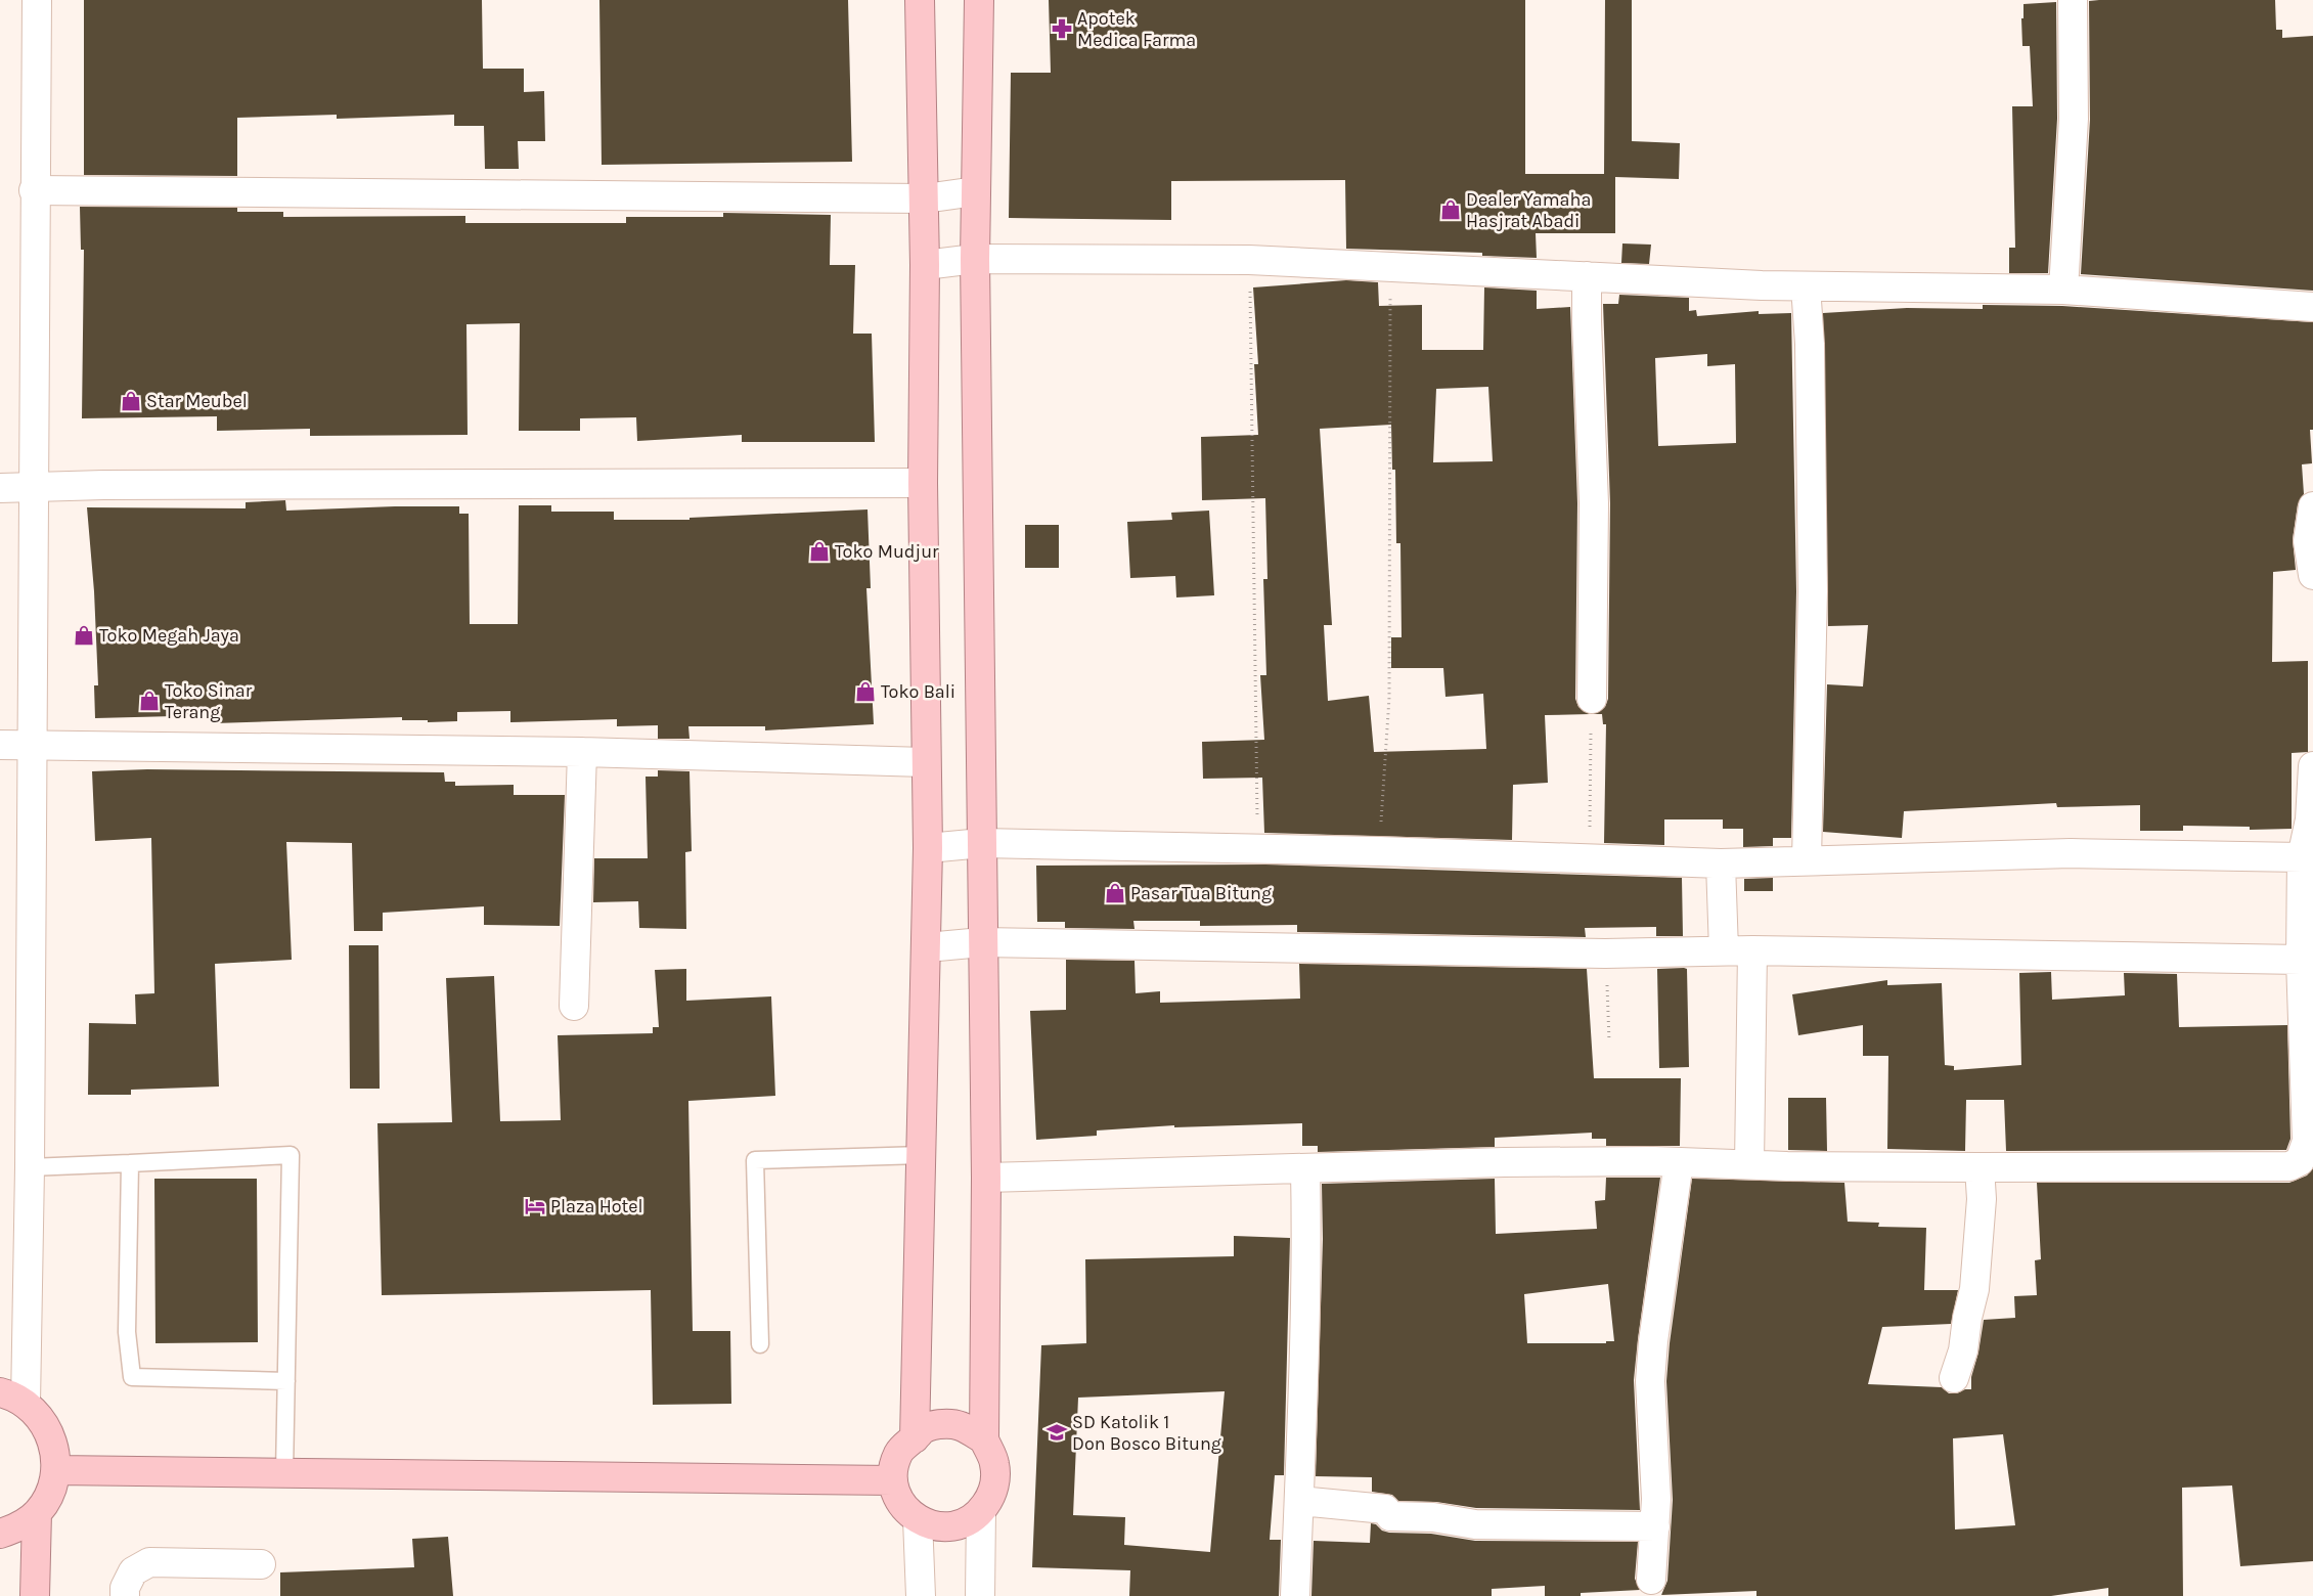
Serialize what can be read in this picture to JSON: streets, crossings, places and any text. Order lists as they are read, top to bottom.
{
  "places": {
    "pharmacy": ["Apotek Medica Farma"],
    "shop": [
      "Dealer Yamaha Hasjrat Abadi",
      "Star Meubel",
      "Toko Mudjur",
      "Toko Megah Jaya",
      "Toko Bali",
      "Toko Sinar Terang",
      "Pasar Tua Bitung"
    ],
    "hotel": ["Plaza Hotel"],
    "school or university": ["SD Katolik 1 Don Bosco Bitung"]
  }
}
